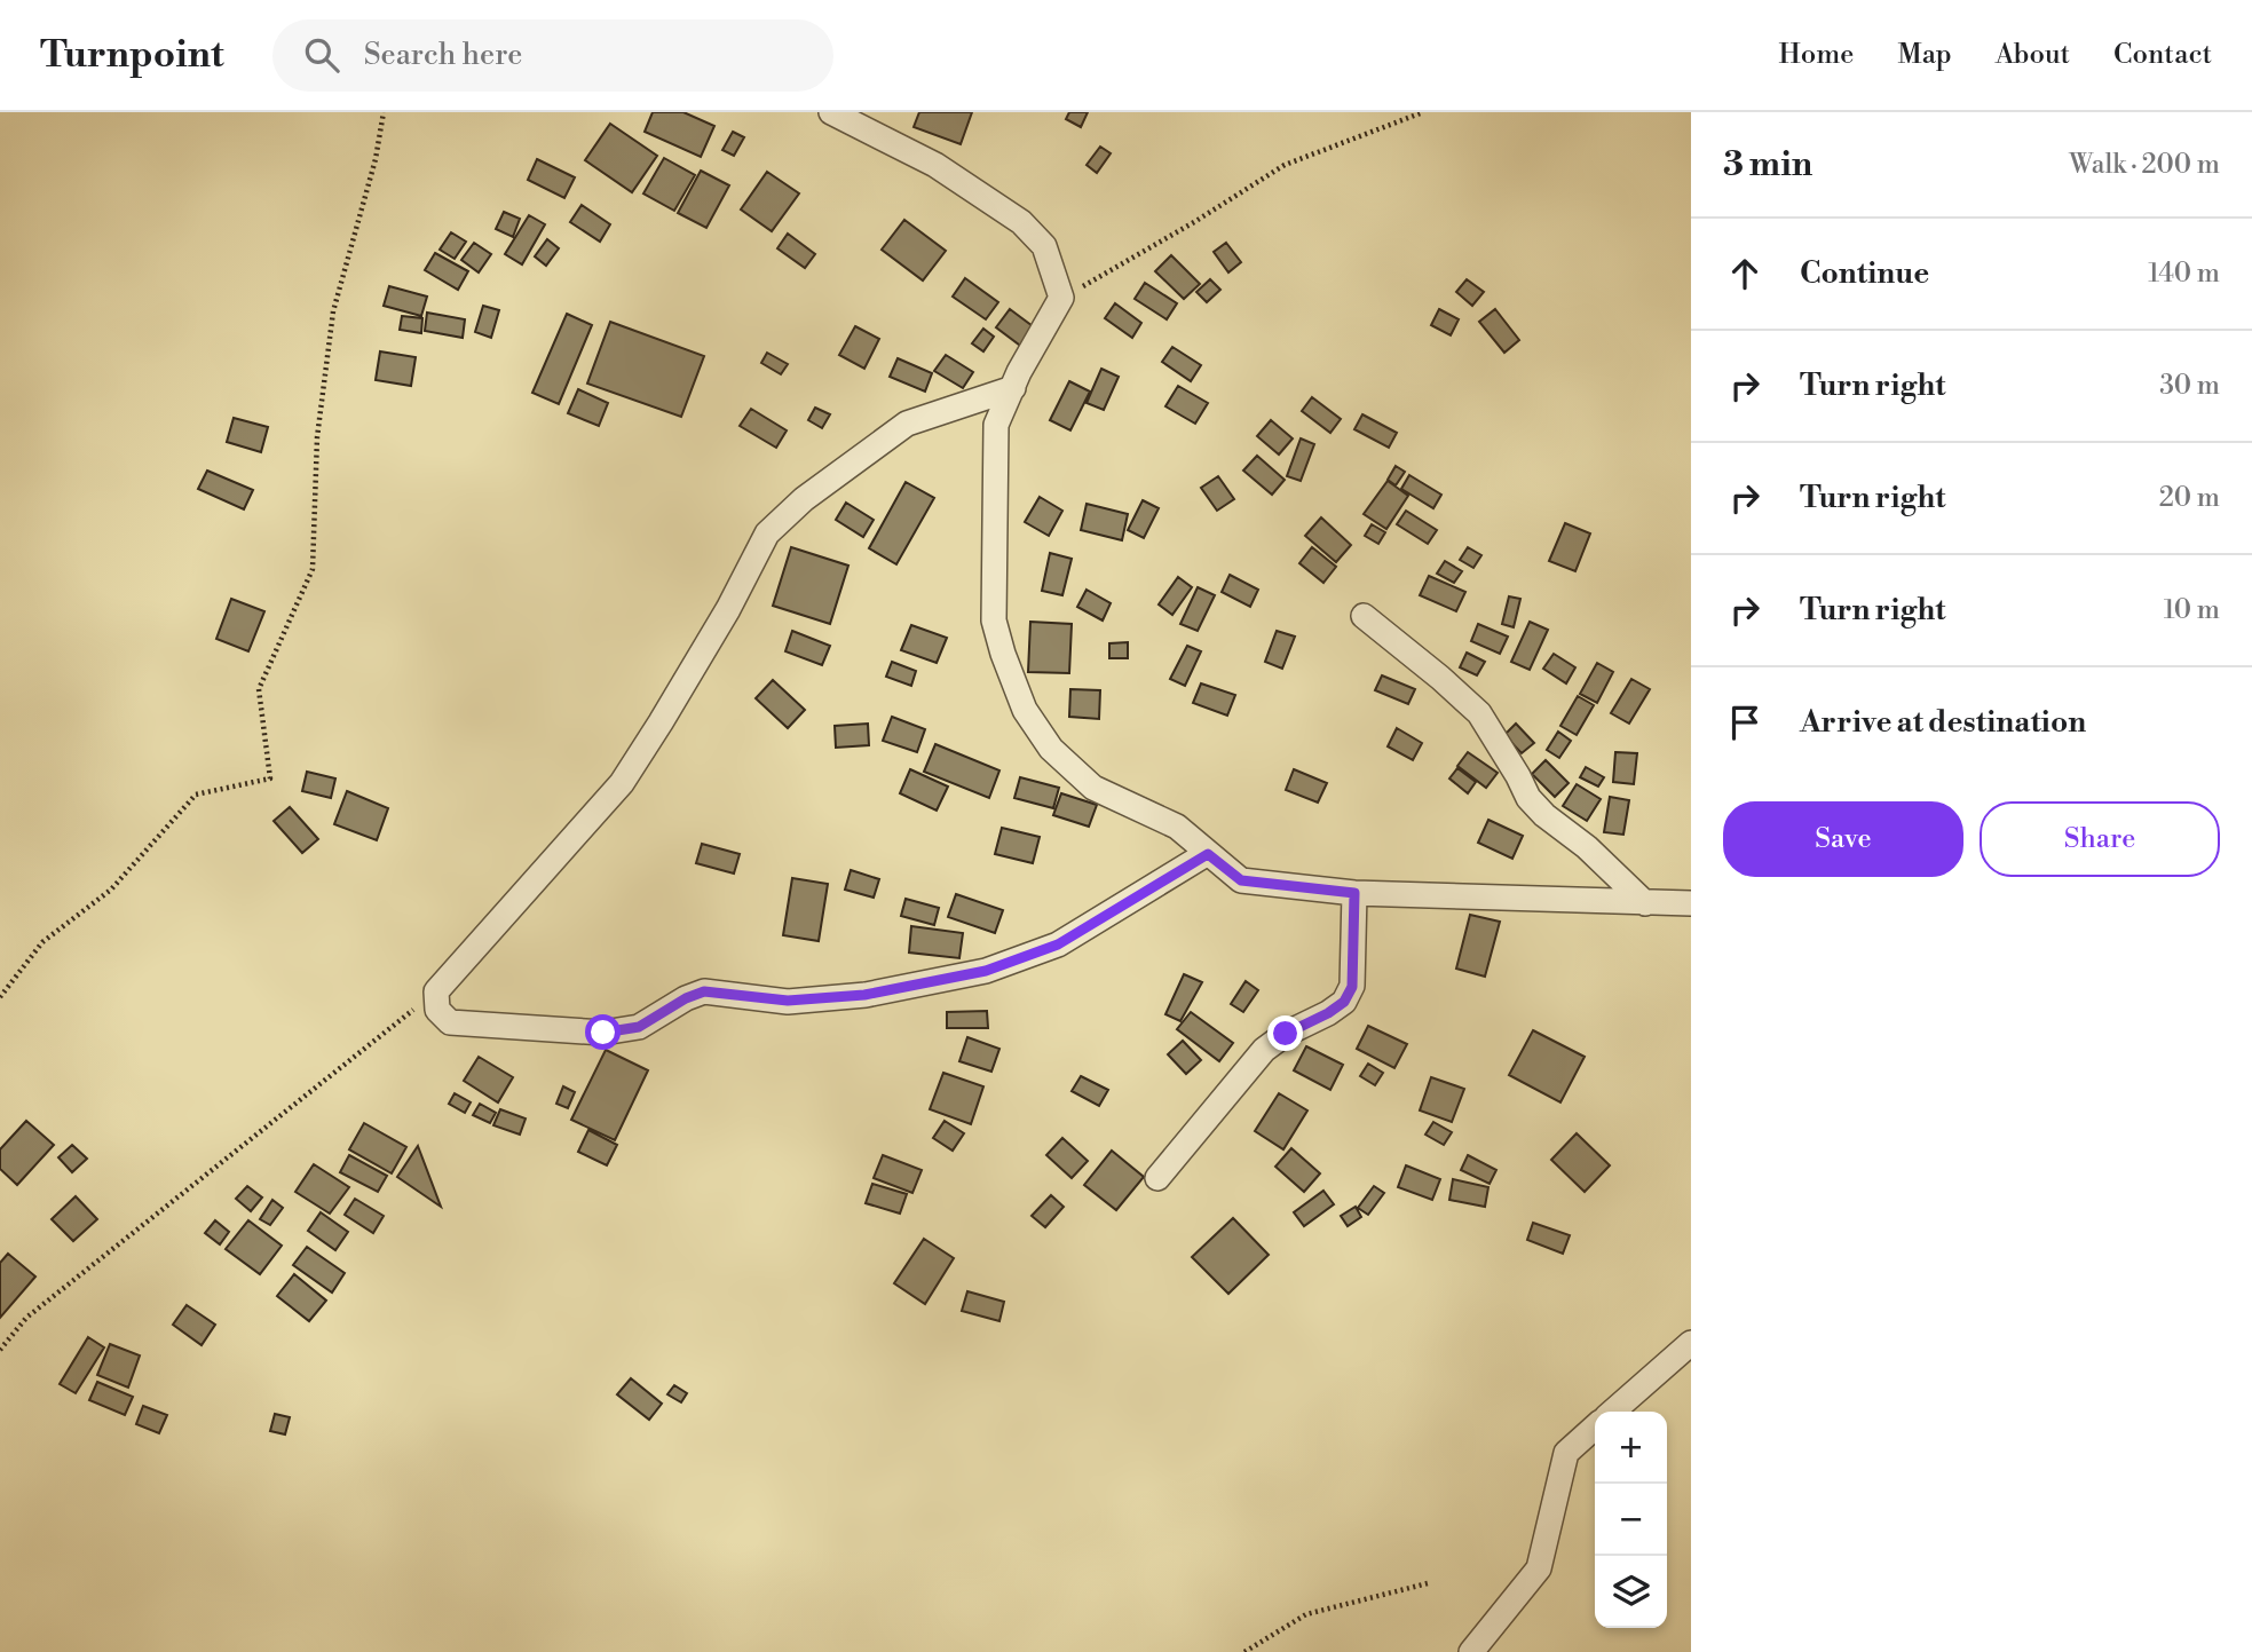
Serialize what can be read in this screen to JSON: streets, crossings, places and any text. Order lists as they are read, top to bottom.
{
  "page": {
    "header": "Turnpoint",
    "search": "Search here",
    "nav": [
      "Home",
      "Map",
      "About",
      "Contact"
    ],
    "heading": ["3 min", "Walk · 200 m"],
    "list": [
      ["Continue", "140 m"],
      ["Turn right", "30 m"],
      ["Turn right", "20 m"],
      ["Turn right", "10 m"],
      "Arrive at destination"
    ],
    "buttons": ["Save", "Share"],
    "map_buttons": ["+", "−"]
  }
}
